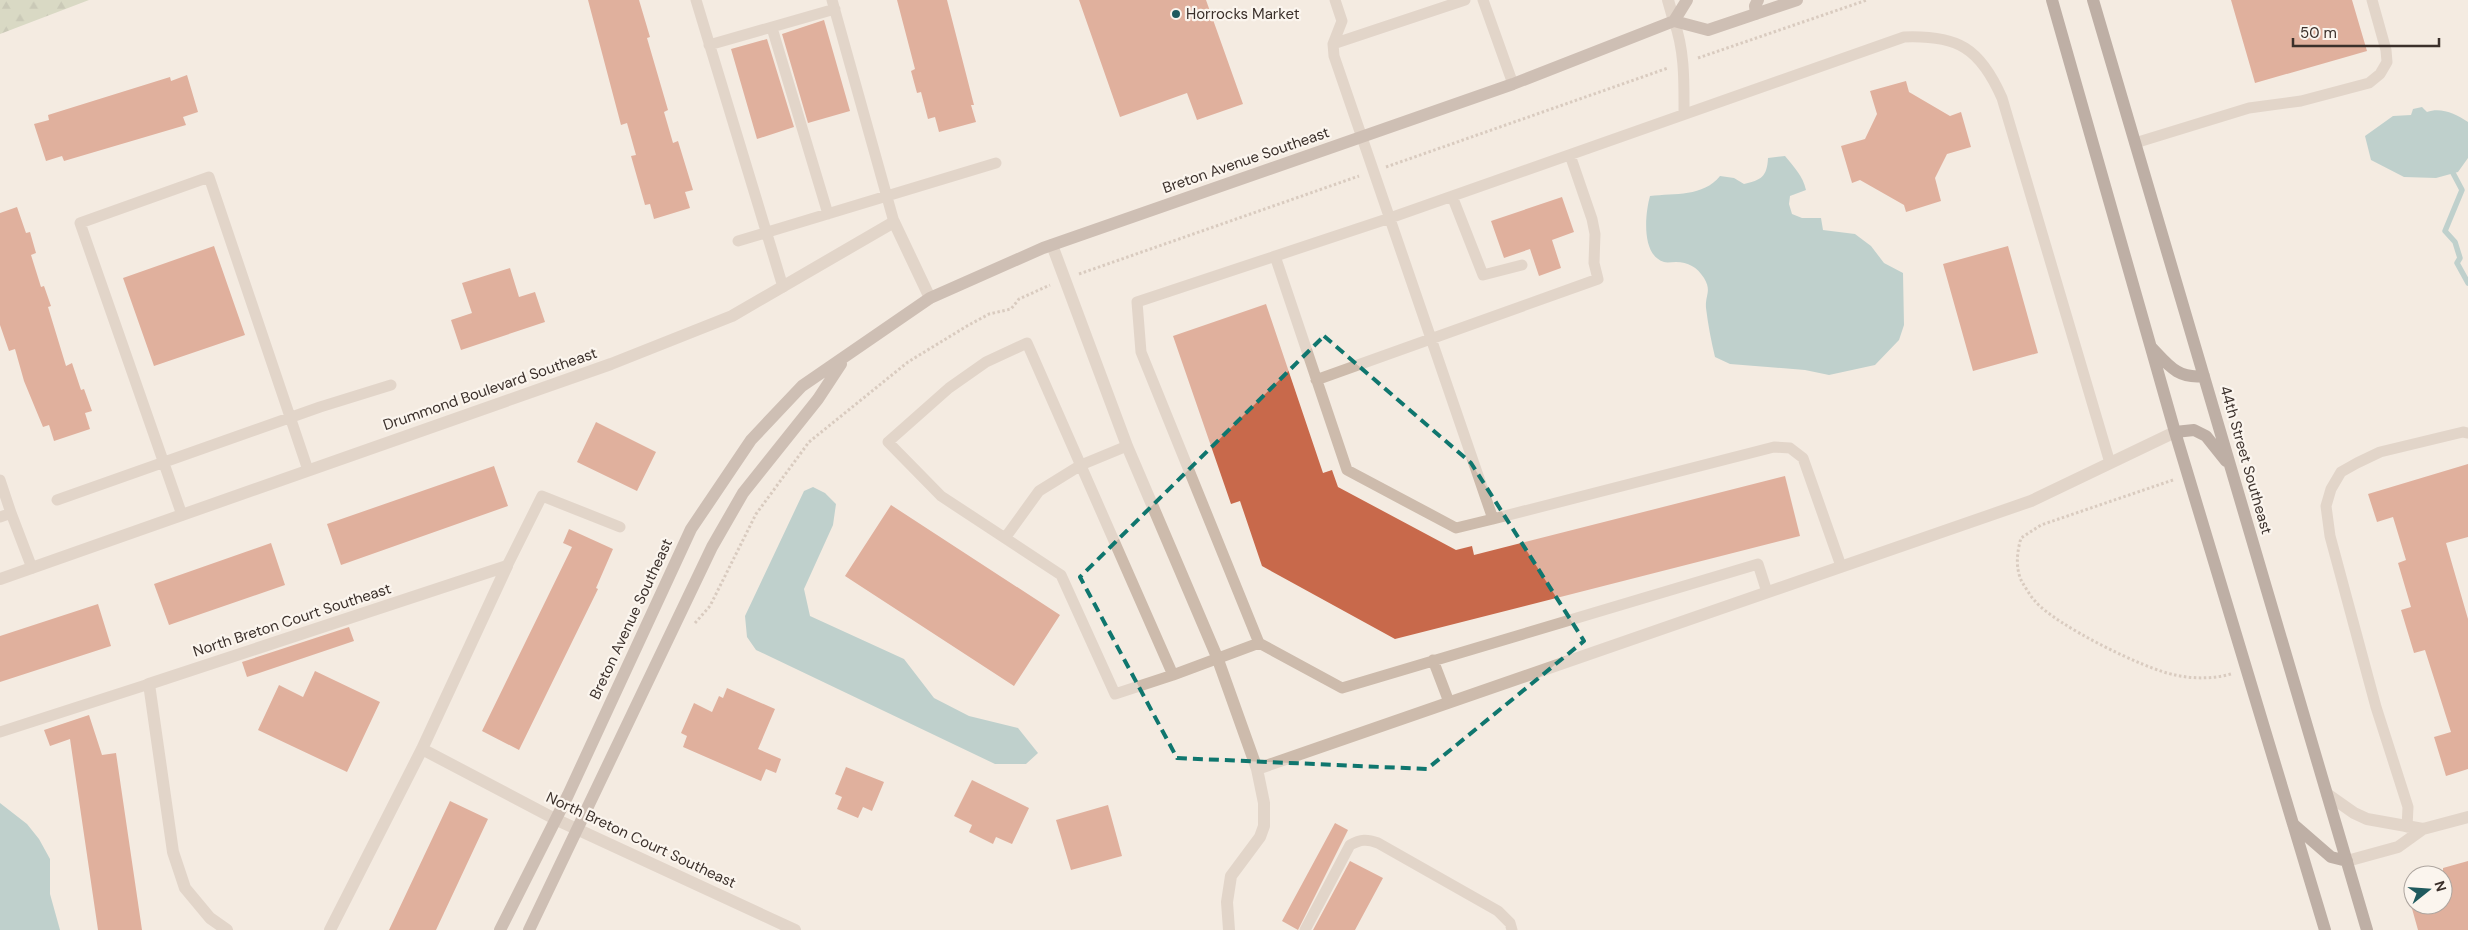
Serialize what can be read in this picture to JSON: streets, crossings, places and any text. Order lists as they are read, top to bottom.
{
  "streets": {
    "main road": ["Breton Avenue Southeast", "44th Street Southeast"],
    "street": ["Drummond Boulevard Southeast", "North Breton Court Southeast"]
  },
  "crossings": [
    ["Breton Avenue Southeast", "North Breton Court Southeast"]
  ],
  "places": ["Horrocks Market"],
  "scale_bar": "50 m",
  "north": "right"
}
